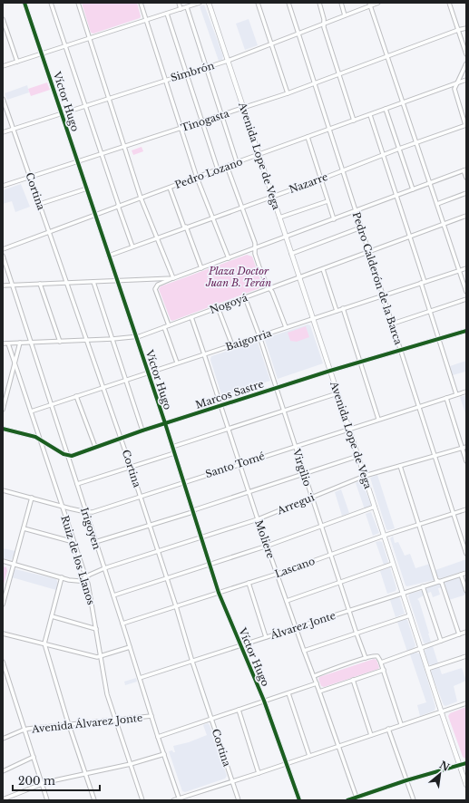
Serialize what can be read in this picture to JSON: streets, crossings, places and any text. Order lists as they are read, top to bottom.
{
  "streets": {
    "main road": ["Avenida Lope de Vega"],
    "street": [
      "Simbrón",
      "Víctor Hugo",
      "Tinogasta",
      "Pedro Lozano",
      "Nazarre",
      "Cortina",
      "Pedro Calderón de la Barca",
      "Nogoyá",
      "Baigorria",
      "Marcos Sastre",
      "Santo Tomé",
      "Virgilio",
      "Arregui",
      "Irigoyen",
      "Moliere",
      "Ruiz de los Llanos",
      "Lascano",
      "Álvarez Jonte",
      "Avenida Álvarez Jonte"
    ]
  },
  "crossings": [
    ["Simbrón", "Víctor Hugo"],
    ["Simbrón", "Avenida Lope de Vega"],
    ["Simbrón", "Cortina"],
    ["Simbrón", "Pedro Calderón de la Barca"],
    ["Víctor Hugo", "Tinogasta"],
    ["Víctor Hugo", "Pedro Lozano"],
    ["Víctor Hugo", "Nazarre"],
    ["Víctor Hugo", "Nogoyá"],
    ["Víctor Hugo", "Baigorria"],
    ["Víctor Hugo", "Marcos Sastre"],
    ["Víctor Hugo", "Santo Tomé"],
    ["Víctor Hugo", "Arregui"],
    ["Víctor Hugo", "Lascano"],
    ["Víctor Hugo", "Álvarez Jonte"],
    ["Tinogasta", "Avenida Lope de Vega"],
    ["Tinogasta", "Cortina"],
    ["Tinogasta", "Pedro Calderón de la Barca"],
    ["Avenida Lope de Vega", "Pedro Lozano"],
    ["Avenida Lope de Vega", "Nazarre"],
    ["Avenida Lope de Vega", "Nogoyá"],
    ["Avenida Lope de Vega", "Baigorria"],
    ["Avenida Lope de Vega", "Marcos Sastre"],
    ["Avenida Lope de Vega", "Santo Tomé"],
    ["Avenida Lope de Vega", "Arregui"],
    ["Avenida Lope de Vega", "Lascano"],
    ["Avenida Lope de Vega", "Álvarez Jonte"],
    ["Pedro Lozano", "Cortina"],
    ["Pedro Lozano", "Pedro Calderón de la Barca"],
    ["Nazarre", "Pedro Calderón de la Barca"],
    ["Cortina", "Nogoyá"],
    ["Cortina", "Baigorria"],
    ["Cortina", "Marcos Sastre"],
    ["Cortina", "Santo Tomé"],
    ["Cortina", "Arregui"],
    ["Cortina", "Lascano"],
    ["Cortina", "Álvarez Jonte"],
    ["Pedro Calderón de la Barca", "Nogoyá"],
    ["Pedro Calderón de la Barca", "Baigorria"],
    ["Pedro Calderón de la Barca", "Marcos Sastre"],
    ["Pedro Calderón de la Barca", "Santo Tomé"],
    ["Pedro Calderón de la Barca", "Arregui"],
    ["Pedro Calderón de la Barca", "Lascano"],
    ["Nogoyá", "Virgilio"],
    ["Nogoyá", "Irigoyen"],
    ["Nogoyá", "Moliere"],
    ["Nogoyá", "Ruiz de los Llanos"],
    ["Baigorria", "Virgilio"],
    ["Baigorria", "Irigoyen"],
    ["Baigorria", "Moliere"],
    ["Baigorria", "Ruiz de los Llanos"],
    ["Marcos Sastre", "Virgilio"],
    ["Marcos Sastre", "Irigoyen"],
    ["Marcos Sastre", "Moliere"],
    ["Santo Tomé", "Virgilio"],
    ["Santo Tomé", "Irigoyen"],
    ["Santo Tomé", "Moliere"],
    ["Santo Tomé", "Ruiz de los Llanos"],
    ["Virgilio", "Arregui"],
    ["Virgilio", "Lascano"],
    ["Virgilio", "Álvarez Jonte"],
    ["Arregui", "Irigoyen"],
    ["Arregui", "Moliere"],
    ["Arregui", "Ruiz de los Llanos"],
    ["Irigoyen", "Lascano"],
    ["Irigoyen", "Álvarez Jonte"],
    ["Irigoyen", "Avenida Álvarez Jonte"],
    ["Moliere", "Lascano"],
    ["Moliere", "Álvarez Jonte"],
    ["Ruiz de los Llanos", "Avenida Álvarez Jonte"]
  ],
  "parks": ["Plaza Doctor Juan B. Terán"],
  "scale_bar": "200 m",
  "north": "top right"
}
